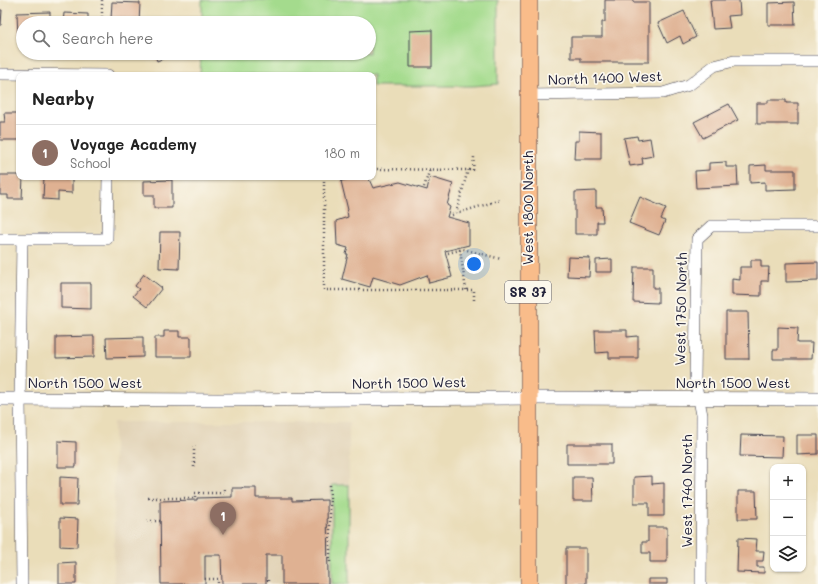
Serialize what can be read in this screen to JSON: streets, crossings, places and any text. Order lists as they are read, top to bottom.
{
  "streets": {
    "main road": ["West 1800 North", "SR 37"],
    "street": [
      "North 1400 West",
      "West 1750 North",
      "North 1500 West",
      "West 1740 North"
    ]
  },
  "crossings": [
    ["North 1400 West", "West 1800 North"],
    ["West 1800 North", "North 1500 West"],
    ["West 1750 North", "North 1500 West"],
    ["West 1750 North", "West 1740 North"],
    ["North 1500 West", "West 1740 North"]
  ],
  "page": {
    "search": "Search here",
    "heading": "Nearby",
    "list": [
      {
        "mark": "1",
        "name": "Voyage Academy",
        "note": "School",
        "value": "180 m"
      }
    ],
    "map_buttons": ["+", "−"],
    "pins": "1"
  }
}
